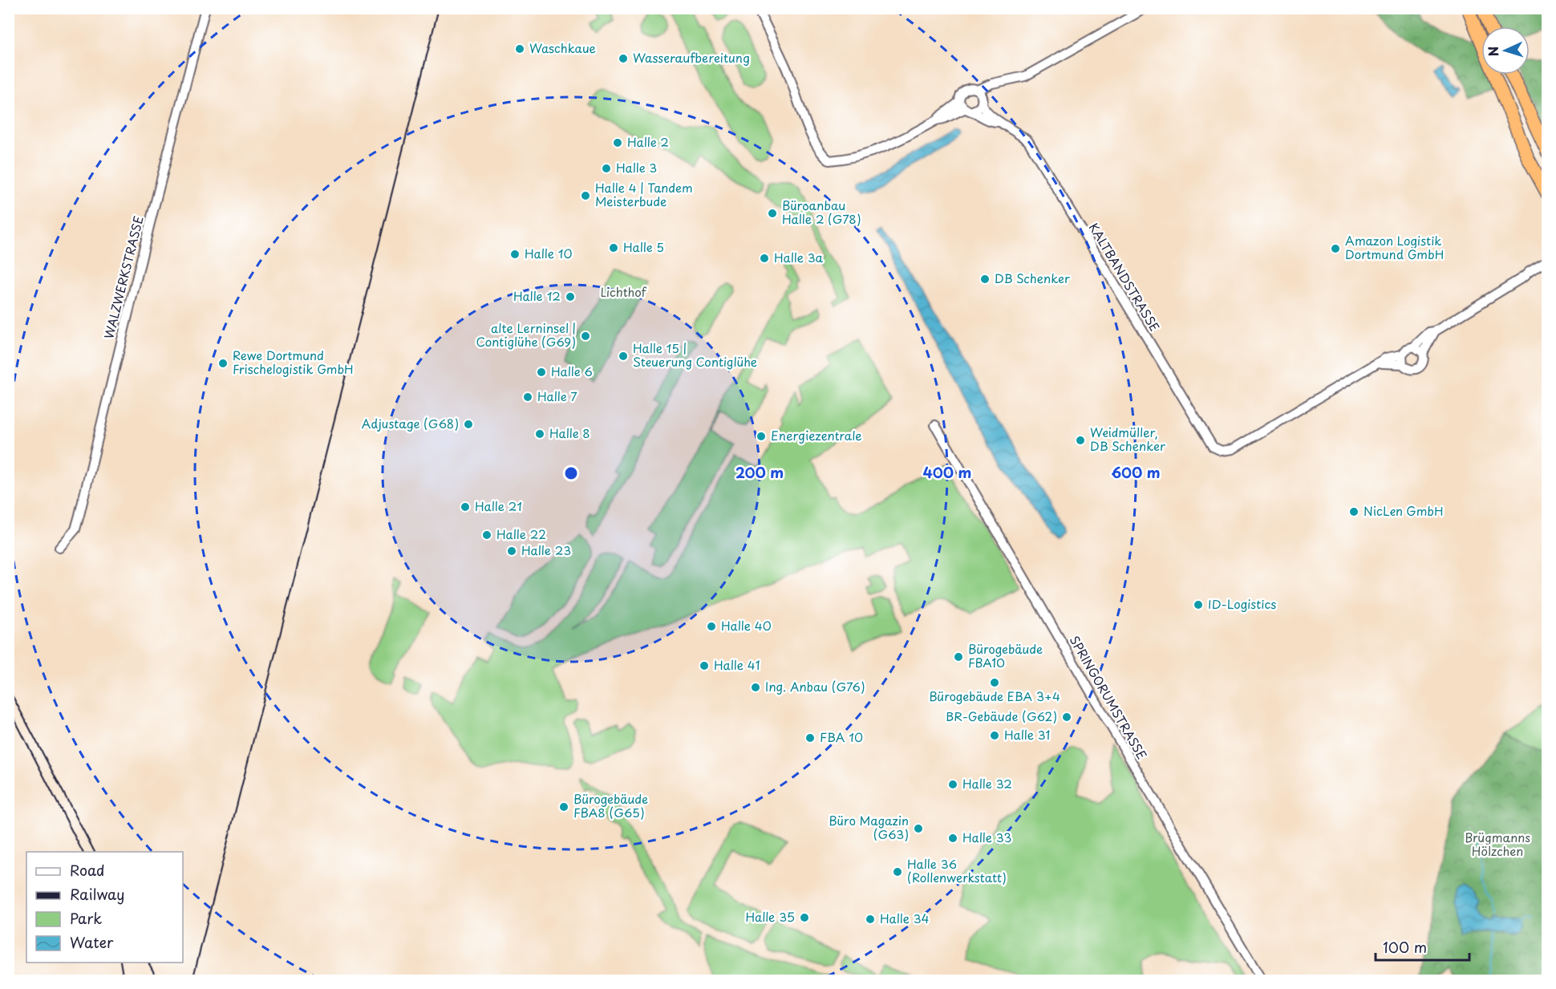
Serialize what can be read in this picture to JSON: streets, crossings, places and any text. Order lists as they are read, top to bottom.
{
  "streets": {
    "street": ["WALZWERKSTRASSE", "KALTBANDSTRASSE", "SPRINGORUMSTRASSE"]
  },
  "parks": ["Lichthof", "Brügmanns Hölzchen"],
  "places": [
    "Waschkaue",
    "Wasseraufbereitung",
    "Halle 2",
    "Halle 3",
    "Halle 4 | Tandem Meisterbude",
    "Büroanbau Halle 2 (G78)",
    "Halle 5",
    "Amazon Logistik Dortmund GmbH",
    "Halle 10",
    "Halle 3a",
    "DB Schenker",
    "Halle 12",
    "alte Lerninsel | Contiglühe (G69)",
    "Halle 15 | Steuerung Contiglühe",
    "Rewe Dortmund Frischelogistik GmbH",
    "Halle 6",
    "Halle 7",
    "Adjustage (G68)",
    "Halle 8",
    "Energiezentrale",
    "Weidmüller, DB Schenker",
    "Halle 21",
    "NicLen GmbH",
    "Halle 22",
    "Halle 23",
    "ID-Logistics",
    "Halle 40",
    "Bürogebäude FBA10",
    "Halle 41",
    "Bürogebäude EBA 3+4",
    "Ing. Anbau (G76)",
    "BR-Gebäude (G62)",
    "Halle 31",
    "FBA 10",
    "Halle 32",
    "Bürogebäude FBA8 (G65)",
    "Büro Magazin (G63)",
    "Halle 33",
    "Halle 36 (Rollenwerkstatt)",
    "Halle 35",
    "Halle 34"
  ],
  "legend": [
    "Road",
    "Railway",
    "Park",
    "Water"
  ],
  "scale_bar": "100 m",
  "north": "left",
  "rings": ["200 m", "400 m", "600 m"]
}
